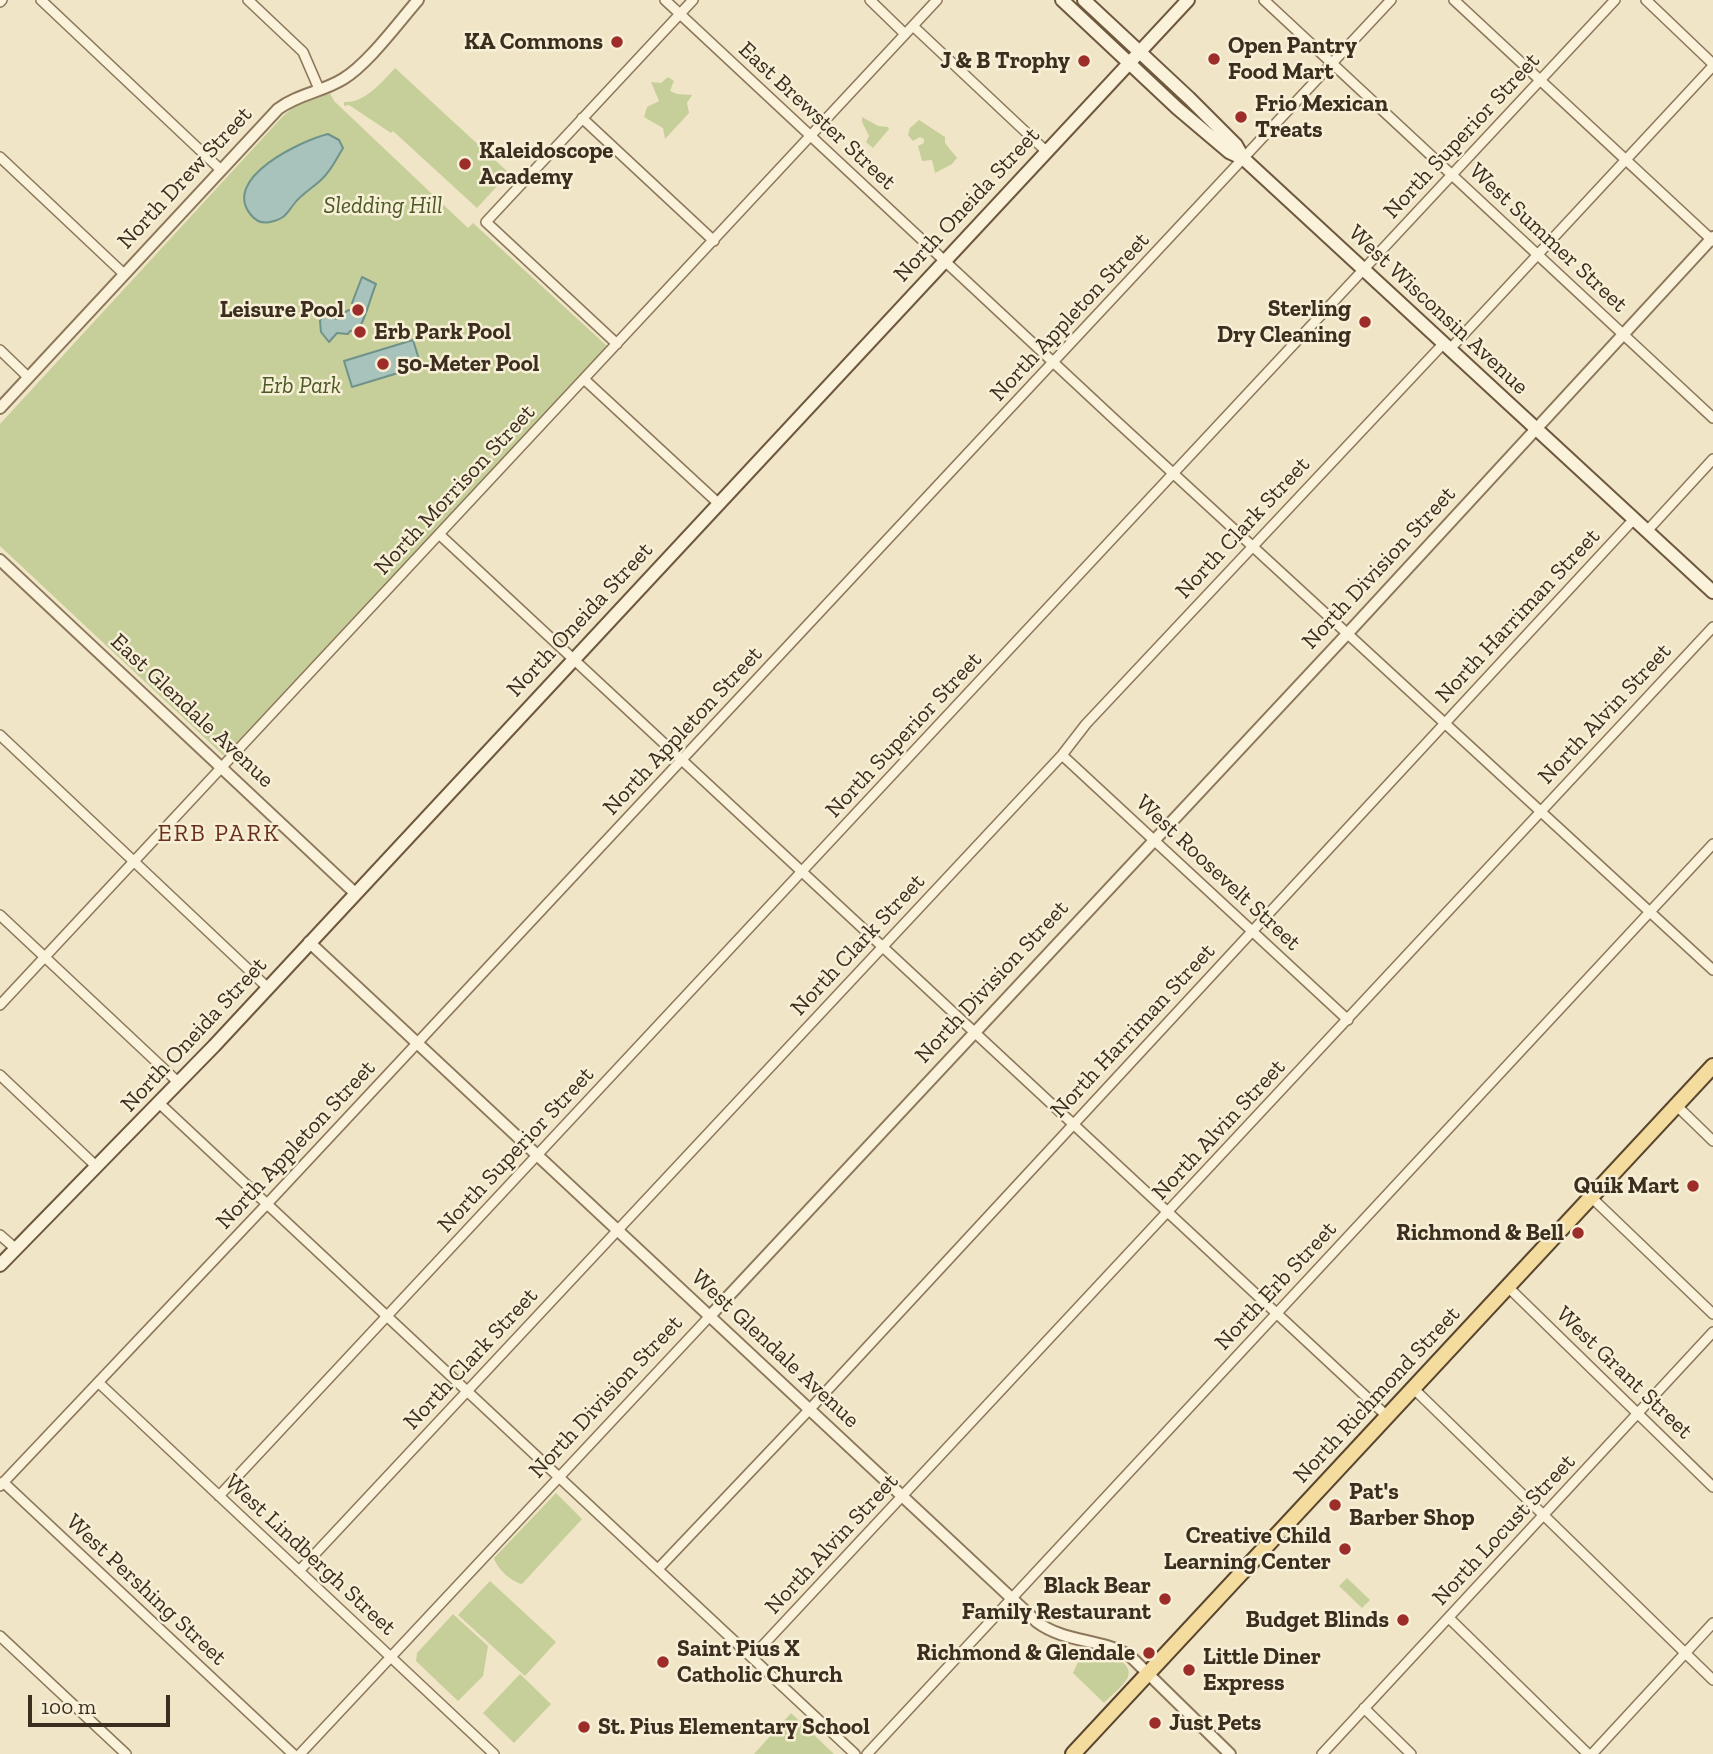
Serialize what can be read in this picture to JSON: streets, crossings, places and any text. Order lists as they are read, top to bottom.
{
  "streets": {
    "main road": ["North Oneida Street", "West Wisconsin Avenue", "North Richmond Street"],
    "street": [
      "East Brewster Street",
      "North Superior Street",
      "North Drew Street",
      "West Summer Street",
      "North Appleton Street",
      "North Morrison Street",
      "North Clark Street",
      "North Division Street",
      "North Harriman Street",
      "East Glendale Avenue",
      "North Alvin Street",
      "West Roosevelt Street",
      "North Erb Street",
      "West Glendale Avenue",
      "West Grant Street",
      "North Locust Street",
      "West Lindbergh Street",
      "West Pershing Street"
    ]
  },
  "crossings": [
    ["East Brewster Street", "North Superior Street"],
    ["East Brewster Street", "North Oneida Street"],
    ["East Brewster Street", "North Appleton Street"],
    ["East Brewster Street", "North Morrison Street"],
    ["East Brewster Street", "North Clark Street"],
    ["East Brewster Street", "North Division Street"],
    ["East Brewster Street", "North Harriman Street"],
    ["East Brewster Street", "North Alvin Street"],
    ["East Brewster Street", "North Erb Street"],
    ["North Superior Street", "West Summer Street"],
    ["North Superior Street", "West Wisconsin Avenue"],
    ["North Superior Street", "West Glendale Avenue"],
    ["North Superior Street", "West Lindbergh Street"],
    ["North Oneida Street", "West Wisconsin Avenue"],
    ["North Oneida Street", "East Glendale Avenue"],
    ["North Oneida Street", "West Glendale Avenue"],
    ["West Summer Street", "North Appleton Street"],
    ["West Summer Street", "North Clark Street"],
    ["West Summer Street", "North Division Street"],
    ["West Wisconsin Avenue", "North Appleton Street"],
    ["West Wisconsin Avenue", "North Clark Street"],
    ["West Wisconsin Avenue", "North Division Street"],
    ["West Wisconsin Avenue", "North Harriman Street"],
    ["North Appleton Street", "West Glendale Avenue"],
    ["North Appleton Street", "West Lindbergh Street"],
    ["North Appleton Street", "West Pershing Street"],
    ["North Morrison Street", "East Glendale Avenue"],
    ["North Clark Street", "West Roosevelt Street"],
    ["North Clark Street", "West Glendale Avenue"],
    ["North Clark Street", "West Lindbergh Street"],
    ["North Division Street", "West Roosevelt Street"],
    ["North Division Street", "West Glendale Avenue"],
    ["North Division Street", "West Lindbergh Street"],
    ["North Harriman Street", "West Roosevelt Street"],
    ["North Harriman Street", "West Glendale Avenue"],
    ["North Alvin Street", "West Roosevelt Street"],
    ["North Alvin Street", "West Glendale Avenue"],
    ["North Erb Street", "West Glendale Avenue"],
    ["West Glendale Avenue", "North Richmond Street"],
    ["West Grant Street", "North Richmond Street"],
    ["West Grant Street", "North Locust Street"]
  ],
  "districts": ["ERB PARK"],
  "parks": ["Sledding Hill", "Erb Park"],
  "places": [
    "KA Commons",
    "Open Pantry Food Mart",
    "J & B Trophy",
    "Frio Mexican Treats",
    "Kaleidoscope Academy",
    "Leisure Pool",
    "Sterling Dry Cleaning",
    "Erb Park Pool",
    "50-Meter Pool",
    "Quik Mart",
    "Richmond & Bell",
    "Pat's Barber Shop",
    "Creative Child Learning Center",
    "Black Bear Family Restaurant",
    "Budget Blinds",
    "Richmond & Glendale",
    "Saint Pius X Catholic Church",
    "Little Diner Express",
    "Just Pets",
    "St. Pius Elementary School"
  ],
  "scale_bar": "100 m"
}
